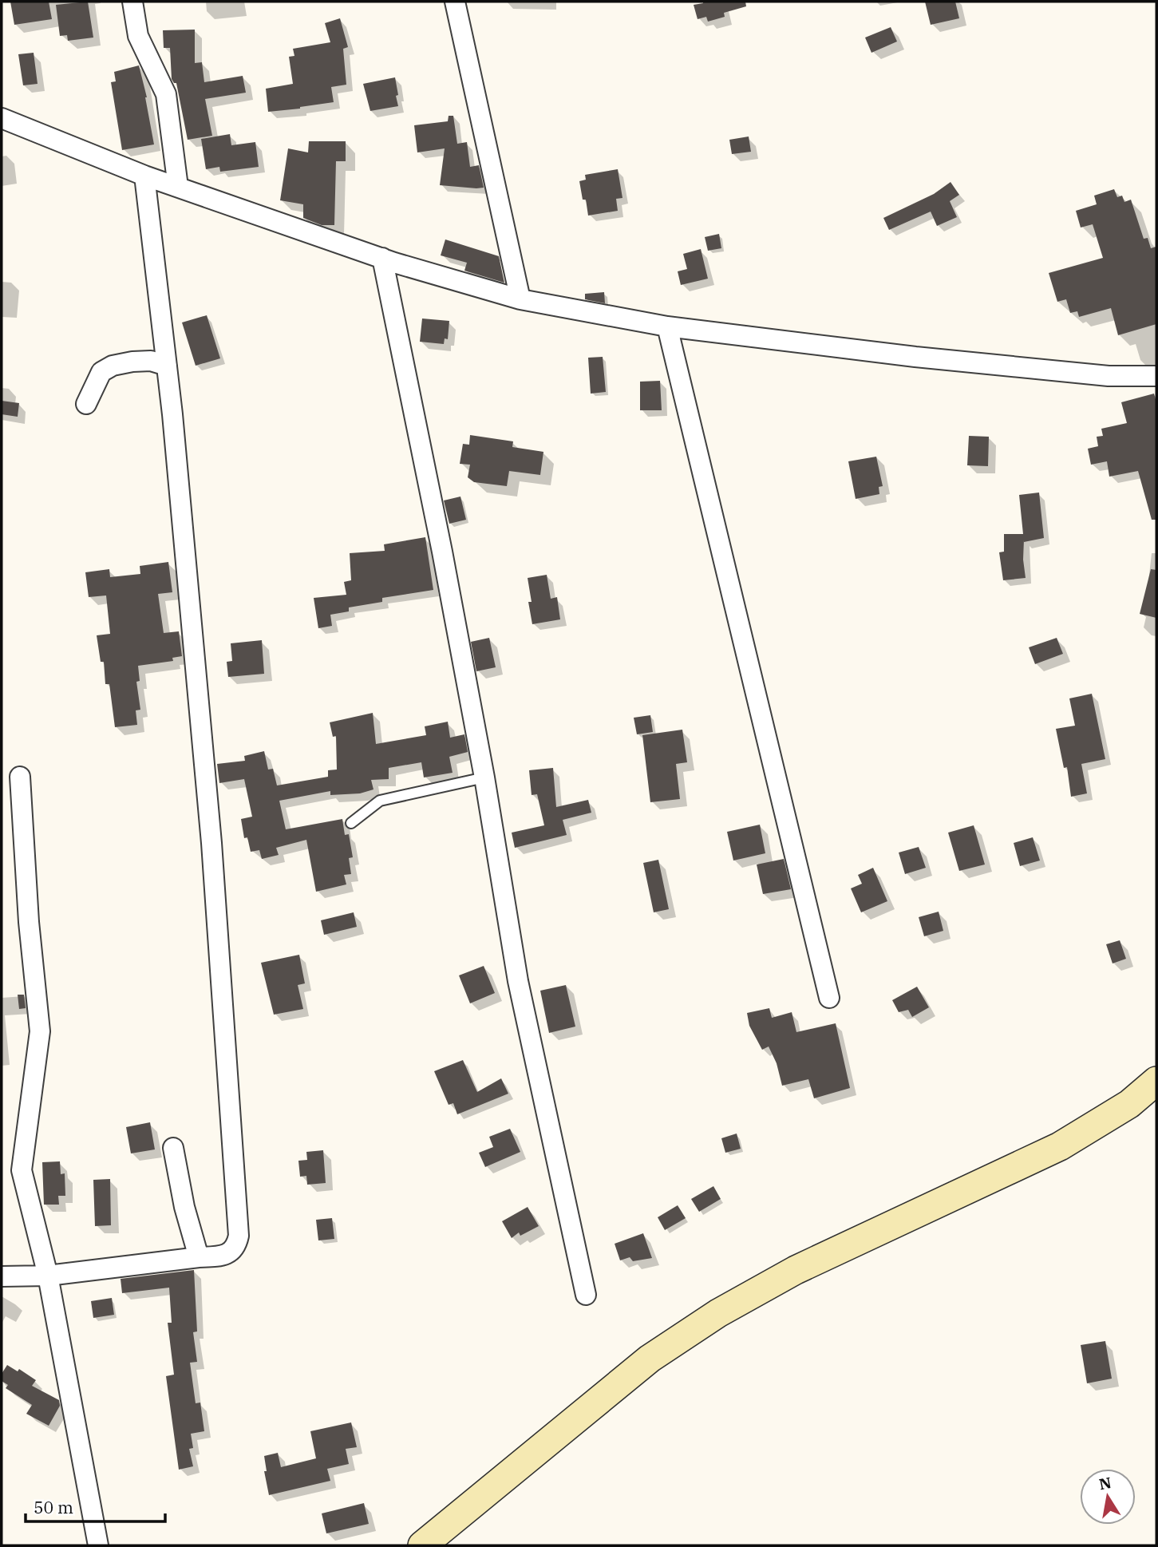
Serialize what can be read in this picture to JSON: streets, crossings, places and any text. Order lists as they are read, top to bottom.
{
  "scale_bar": "50 m",
  "north": "top"
}
